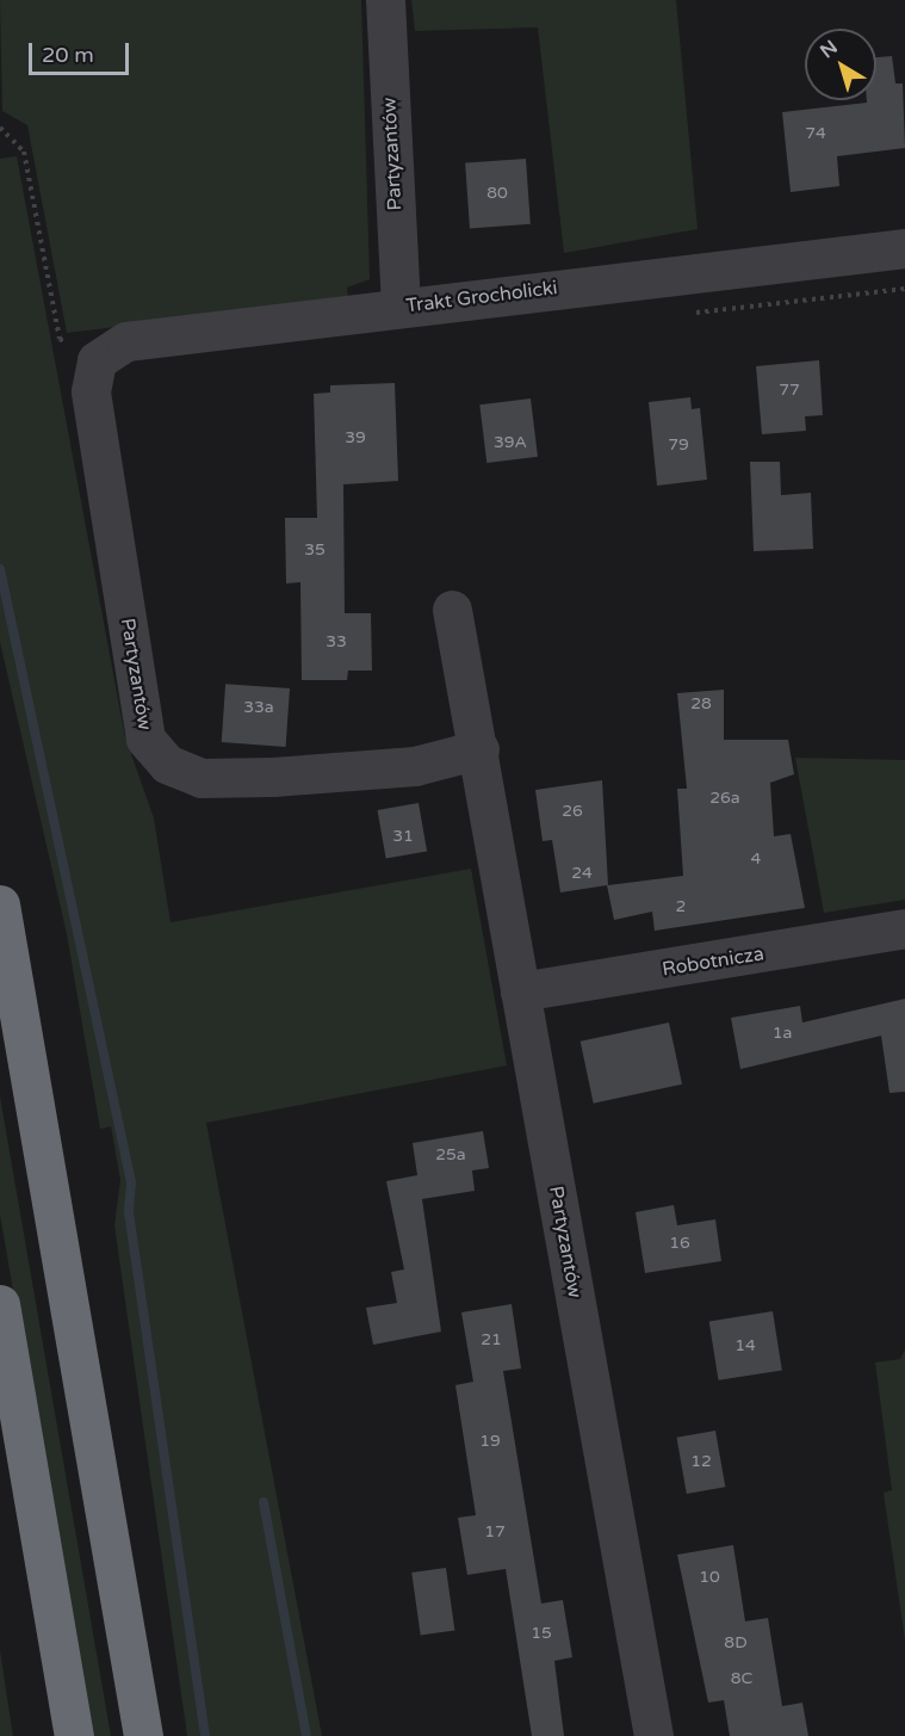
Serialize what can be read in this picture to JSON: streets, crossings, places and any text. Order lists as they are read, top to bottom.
{
  "streets": {
    "street": ["Partyzantów", "Trakt Grocholicki", "Robotnicza"]
  },
  "crossings": [
    ["Partyzantów", "Trakt Grocholicki"],
    ["Partyzantów", "Robotnicza"]
  ],
  "house_numbers": [
    "74",
    "80",
    "77",
    "39",
    "39A",
    "79",
    "35",
    "33",
    "28",
    "33a",
    "26a",
    "26",
    "31",
    "4",
    "24",
    "2",
    "1a",
    "25a",
    "16",
    "21",
    "14",
    "19",
    "12",
    "17",
    "10",
    "15",
    "8D",
    "8C"
  ],
  "scale_bar": "20 m",
  "north": "top left"
}
